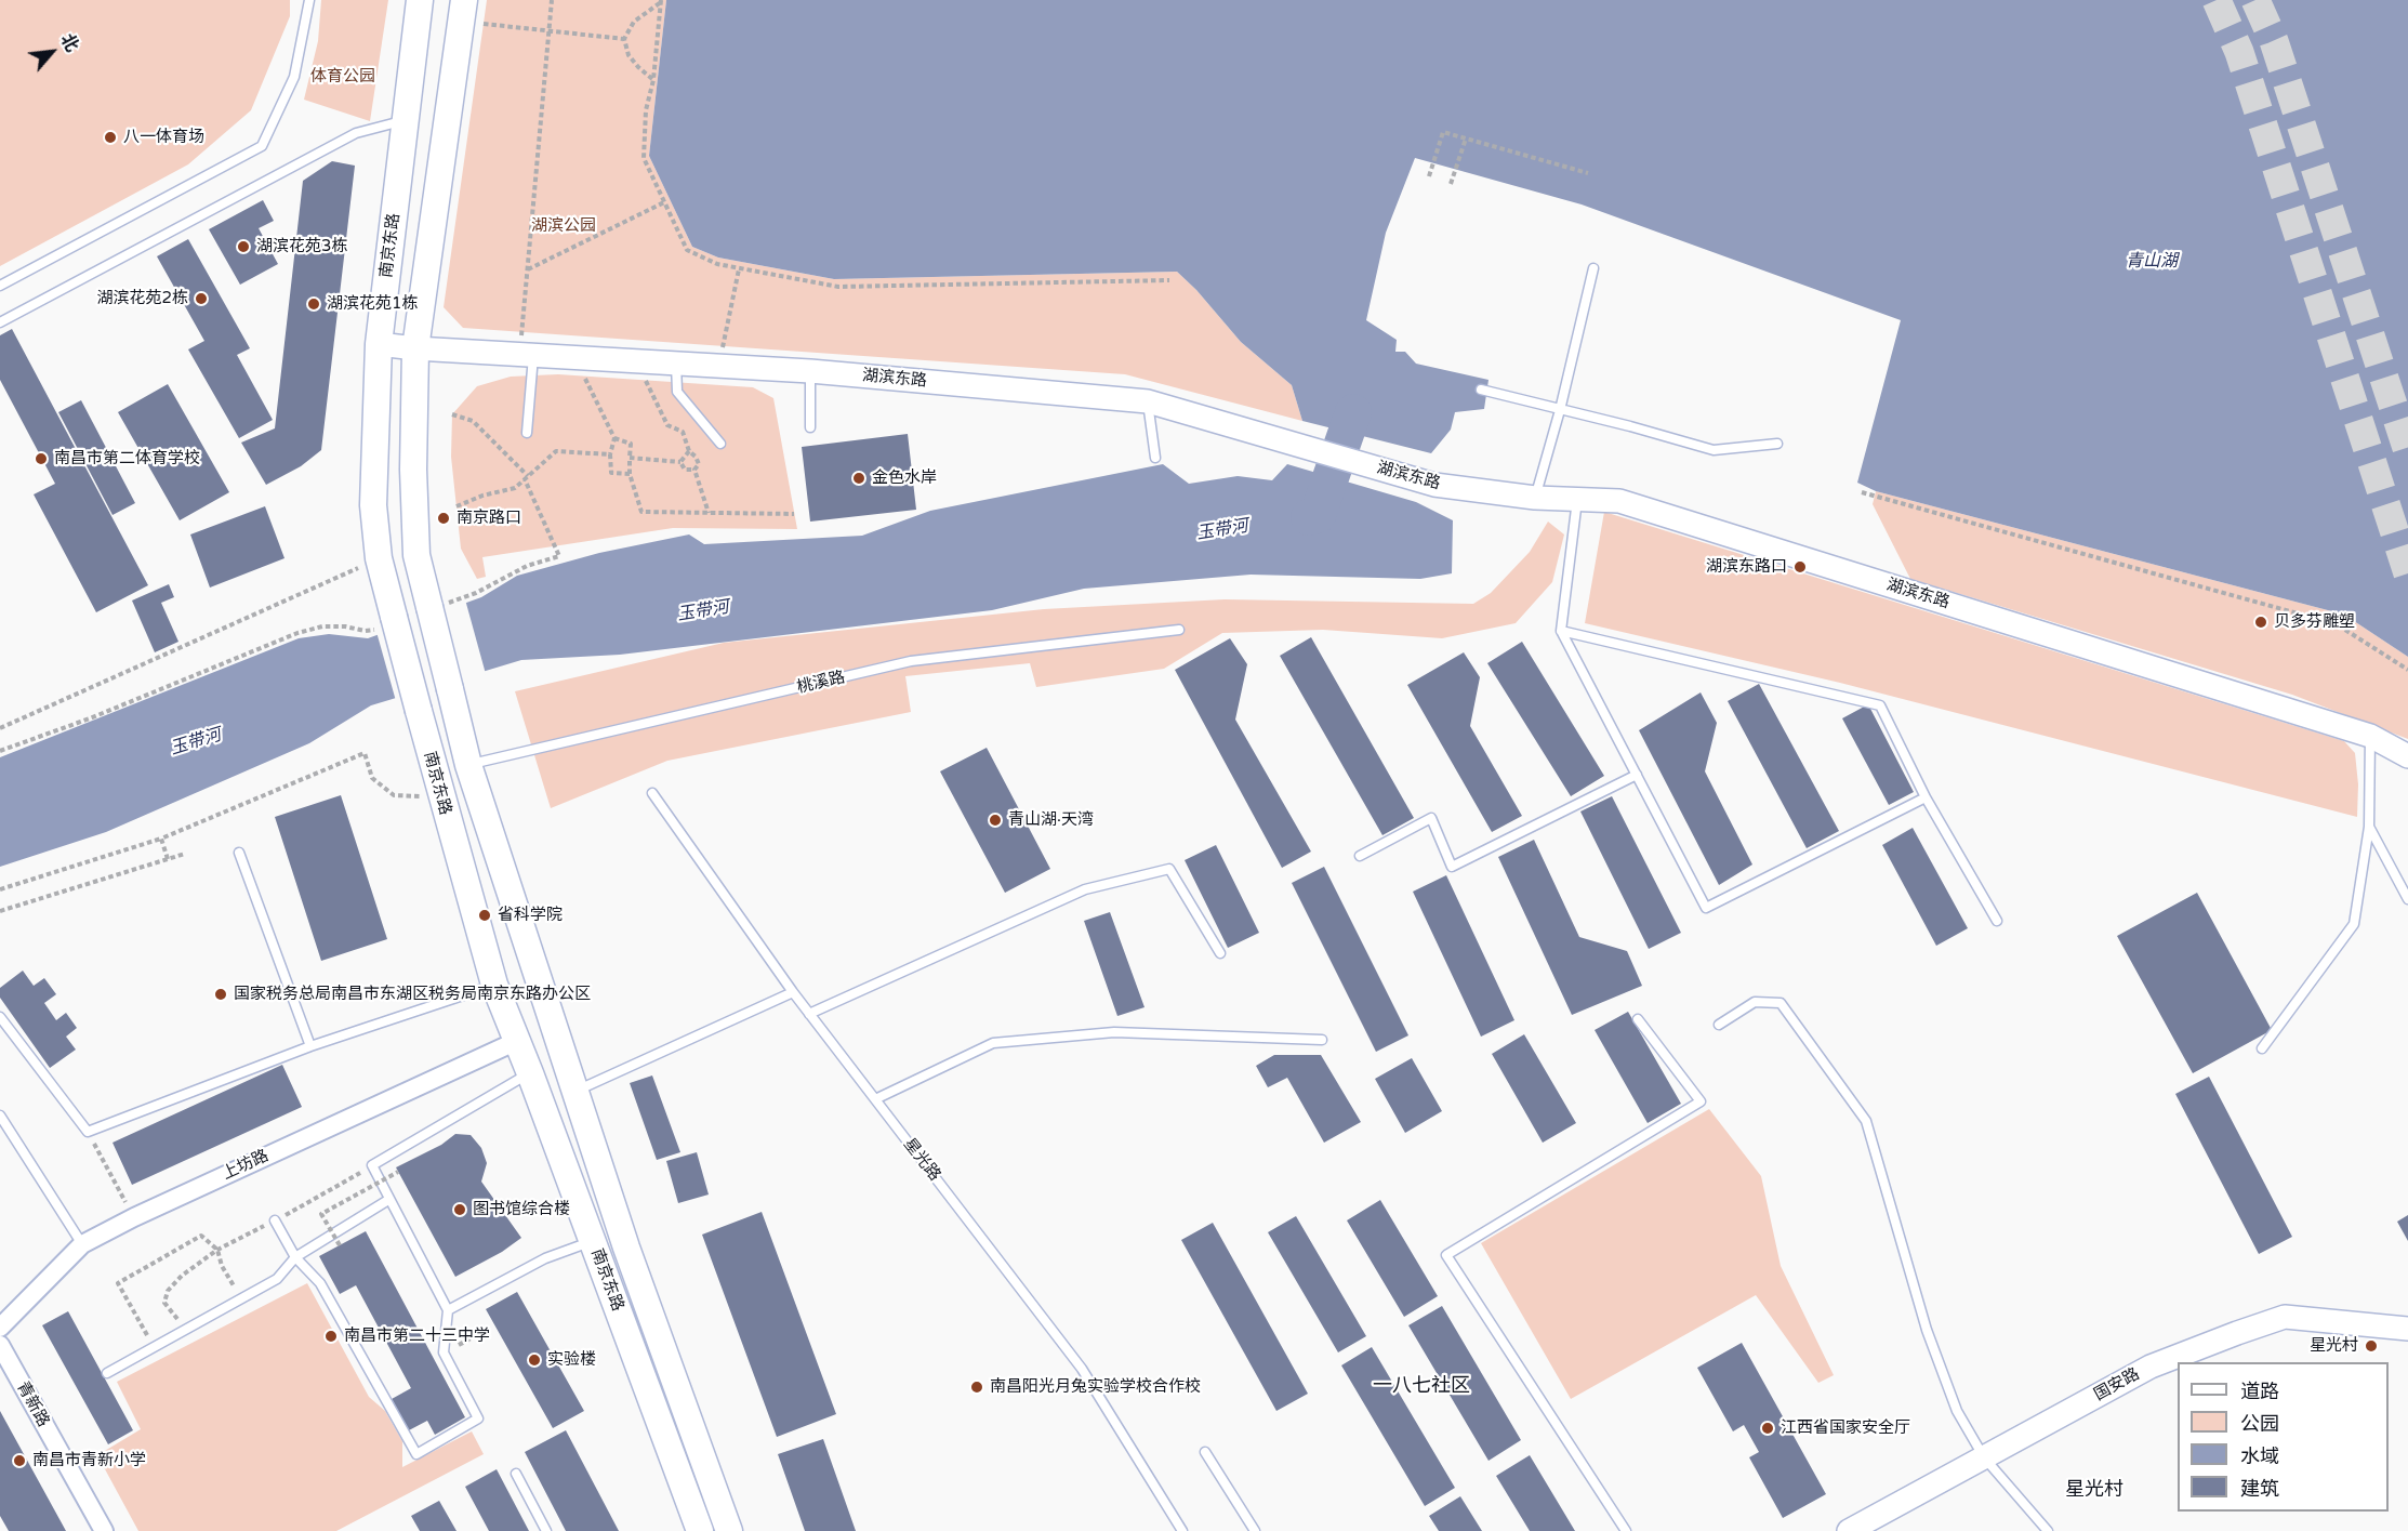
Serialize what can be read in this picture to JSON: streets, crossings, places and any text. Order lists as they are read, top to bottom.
{
  "streets": {
    "main road": ["南京东路"],
    "street": [
      "湖滨东路",
      "上坊路",
      "国安路",
      "青新路"
    ],
    "lane": ["桃溪路", "星光路"]
  },
  "crossings": [
    ["南京东路", "湖滨东路"],
    ["南京东路", "桃溪路"],
    ["南京东路", "上坊路"]
  ],
  "districts": ["一八七社区", "星光村"],
  "water": ["青山湖", "玉带河"],
  "parks": ["体育公园", "湖滨公园"],
  "places": [
    "八一体育场",
    "湖滨花苑3栋",
    "湖滨花苑2栋",
    "湖滨花苑1栋",
    "南昌市第二体育学校",
    "金色水岸",
    "南京路口",
    "湖滨东路口",
    "贝多芬雕塑",
    "青山湖·天湾",
    "省科学院",
    "国家税务总局南昌市东湖区税务局南京东路办公区",
    "图书馆综合楼",
    "南昌市第二十三中学",
    "星光村",
    "实验楼",
    "南昌阳光月兔实验学校合作校",
    "江西省国家安全厅",
    "南昌市青新小学"
  ],
  "legend": [
    "道路",
    "公园",
    "水域",
    "建筑"
  ],
  "north": "top right"
}
